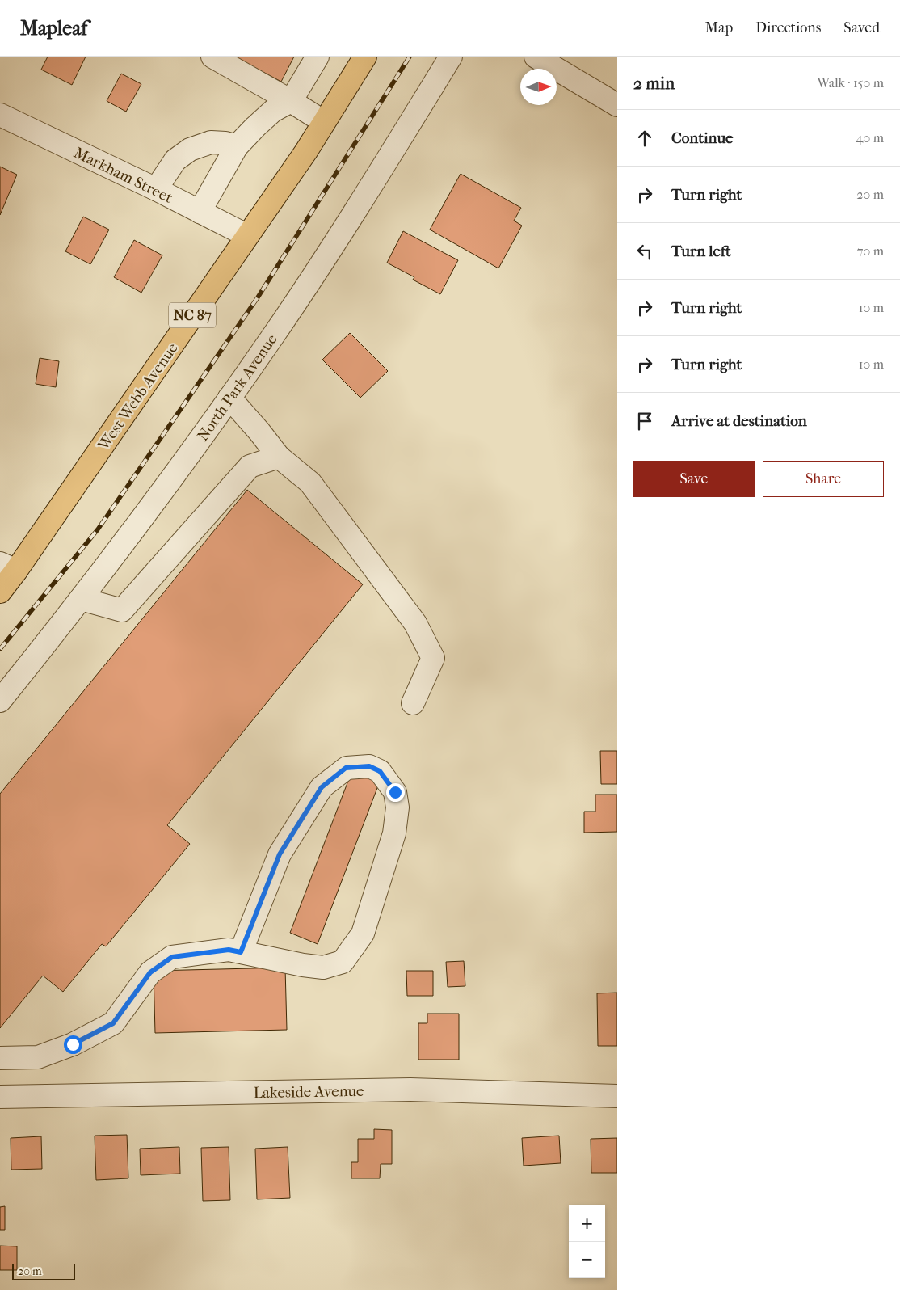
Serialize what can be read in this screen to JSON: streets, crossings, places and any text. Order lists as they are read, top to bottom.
{
  "streets": {
    "highway": ["NC 87", "West Webb Avenue"],
    "street": ["Markham Street", "North Park Avenue", "Lakeside Avenue"]
  },
  "crossings": [
    ["Markham Street", "West Webb Avenue"]
  ],
  "scale_bar": "20 m",
  "north": "right",
  "page": {
    "header": "Mapleaf",
    "nav": ["Map", "Directions", "Saved"],
    "heading": ["2 min", "Walk · 150 m"],
    "list": [
      ["Continue", "40 m"],
      ["Turn right", "20 m"],
      ["Turn left", "70 m"],
      ["Turn right", "10 m"],
      ["Turn right", "10 m"],
      "Arrive at destination"
    ],
    "buttons": ["Save", "Share"],
    "map_buttons": ["+", "−"],
    "scale": "20 m"
  }
}
